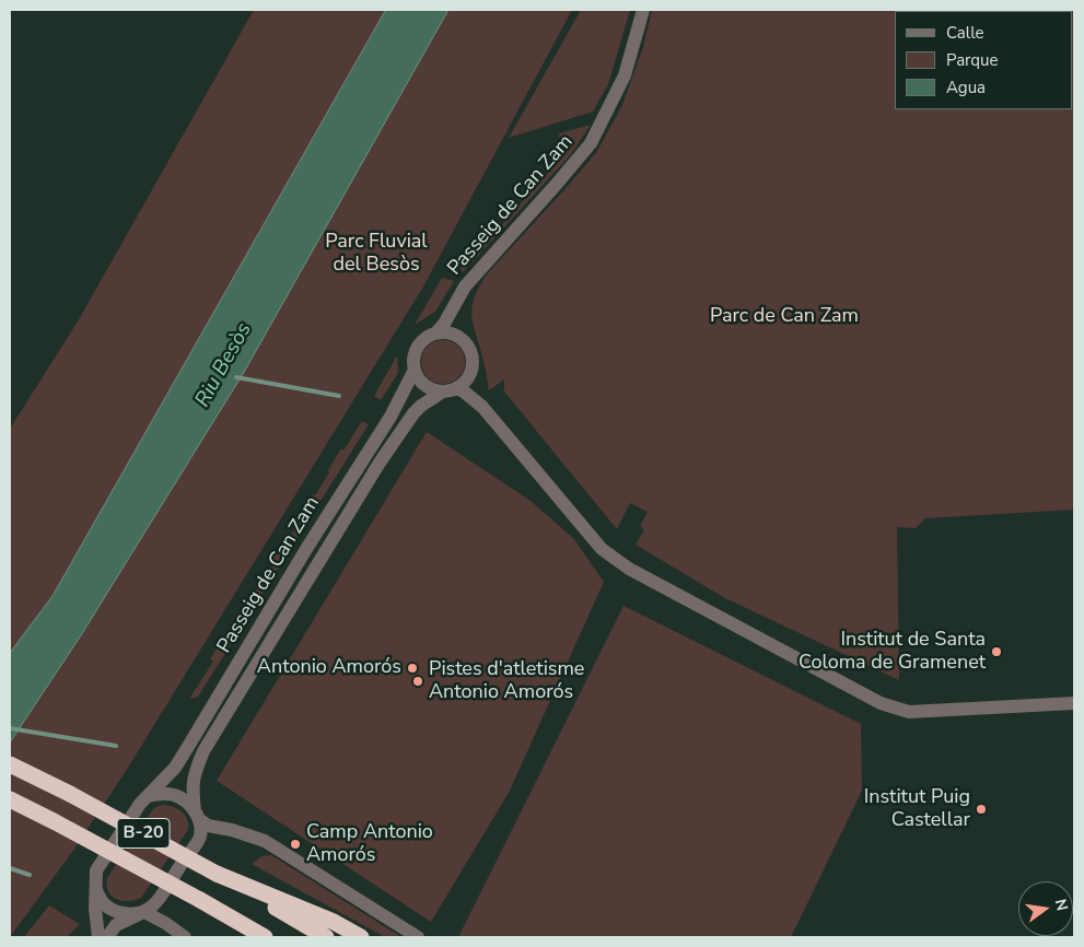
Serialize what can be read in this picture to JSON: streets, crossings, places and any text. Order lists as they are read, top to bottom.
{
  "streets": {
    "highway": ["B-20"],
    "street": ["Passeig de Can Zam"]
  },
  "water": ["Riu Besòs"],
  "parks": ["Parc Fluvial del Besòs", "Parc de Can Zam"],
  "places": [
    "Institut de Santa Coloma de Gramenet",
    "Antonio Amorós",
    "Pistes d'atletisme Antonio Amorós",
    "Institut Puig Castellar",
    "Camp Antonio Amorós"
  ],
  "legend": ["Calle", "Parque", "Agua"],
  "north": "right"
}
